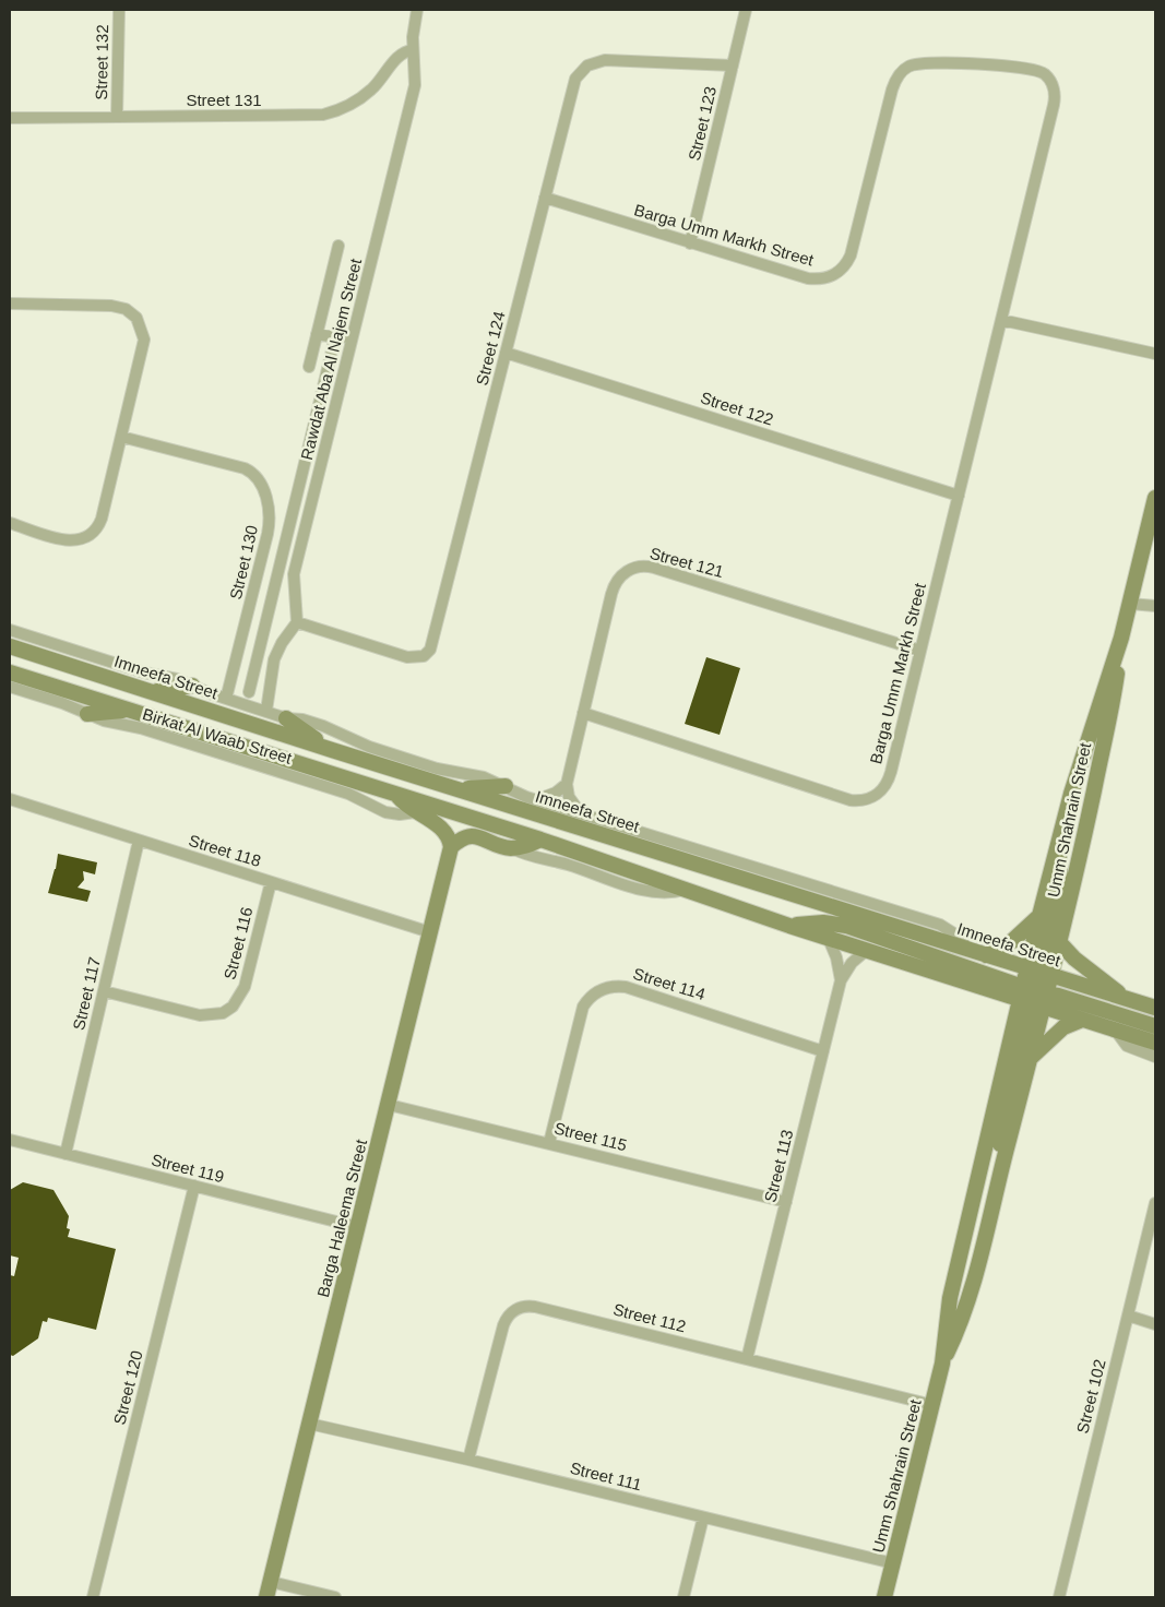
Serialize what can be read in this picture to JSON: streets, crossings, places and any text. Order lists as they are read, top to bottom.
{
  "streets": {
    "street": [
      "Street 132",
      "Street 131",
      "Street 123",
      "Barga Umm Markh Street",
      "Street 124",
      "Rawdat Aba Al Najem Street",
      "Street 122",
      "Street 130",
      "Street 121",
      "Imneefa Street",
      "Birkat Al Waab Street",
      "Umm Shahrain Street",
      "Street 118",
      "Street 116",
      "Street 114",
      "Street 117",
      "Street 115",
      "Street 113",
      "Street 119",
      "Barga Haleema Street",
      "Street 112",
      "Street 120",
      "Street 102",
      "Street 111"
    ]
  },
  "crossings": [
    ["Street 132", "Street 131"],
    ["Street 131", "Rawdat Aba Al Najem Street"],
    ["Street 123", "Barga Umm Markh Street"],
    ["Street 123", "Street 124"],
    ["Barga Umm Markh Street", "Street 124"],
    ["Barga Umm Markh Street", "Street 122"],
    ["Barga Umm Markh Street", "Street 121"],
    ["Street 124", "Rawdat Aba Al Najem Street"],
    ["Street 124", "Street 122"],
    ["Imneefa Street", "Umm Shahrain Street"],
    ["Imneefa Street", "Street 113"],
    ["Umm Shahrain Street", "Street 112"],
    ["Umm Shahrain Street", "Street 111"],
    ["Street 118", "Street 116"],
    ["Street 118", "Street 117"],
    ["Street 118", "Barga Haleema Street"],
    ["Street 116", "Street 117"],
    ["Street 114", "Street 115"],
    ["Street 114", "Street 113"],
    ["Street 117", "Street 119"],
    ["Street 115", "Street 113"],
    ["Street 115", "Barga Haleema Street"],
    ["Street 113", "Street 112"],
    ["Street 119", "Barga Haleema Street"],
    ["Street 119", "Street 120"],
    ["Barga Haleema Street", "Street 111"],
    ["Street 112", "Street 111"]
  ]
}
